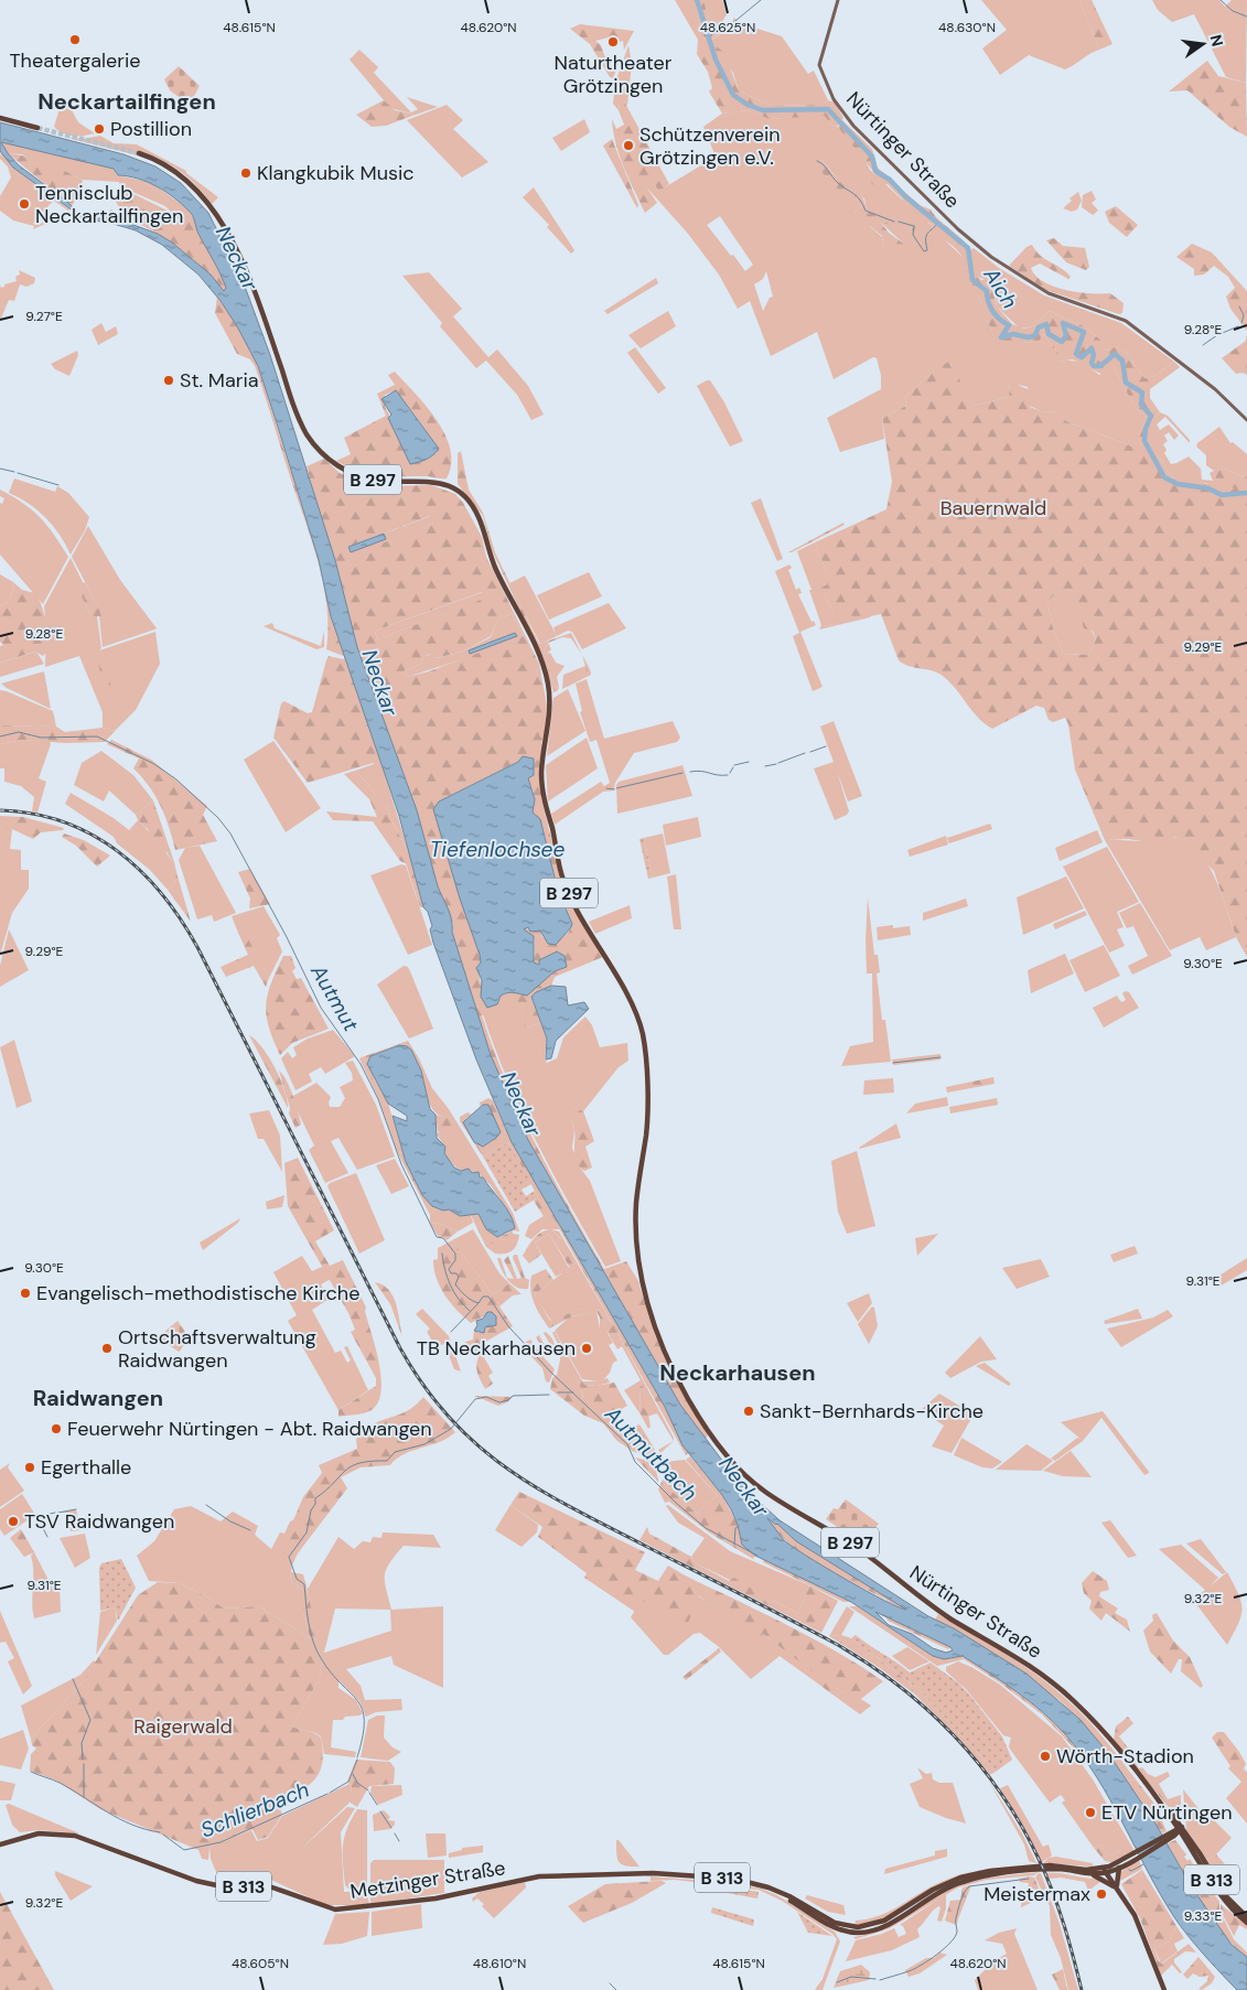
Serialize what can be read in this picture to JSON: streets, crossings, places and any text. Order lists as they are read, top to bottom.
{
  "streets": {
    "main road": [
      "Nürtinger Straße",
      "B 297",
      "B 313",
      "Metzinger Straße"
    ]
  },
  "crossings": [
    ["Nürtinger Straße", "B 313"],
    ["B 313", "Metzinger Straße"]
  ],
  "districts": ["Neckartailfingen", "Neckarhausen", "Raidwangen"],
  "water": [
    "Neckar",
    "Aich",
    "Tiefenlochsee",
    "Autmut",
    "Autmutbach",
    "Schlierbach"
  ],
  "parks": ["Bauernwald", "Raigerwald"],
  "places": [
    "Theatergalerie",
    "Naturtheater Grötzingen",
    "Postillion",
    "Schützenverein Grötzingen e.V.",
    "Klangkubik Music",
    "Tennisclub Neckartailfingen",
    "St. Maria",
    "Evangelisch-methodistische Kirche",
    "Ortschaftsverwaltung Raidwangen",
    "TB Neckarhausen",
    "Sankt-Bernhards-Kirche",
    "Feuerwehr Nürtingen - Abt. Raidwangen",
    "Egerthalle",
    "TSV Raidwangen",
    "Wörth-Stadion",
    "ETV Nürtingen",
    "Meistermax"
  ],
  "north": "right",
  "coordinates": [
    "48.615°N",
    "48.620°N",
    "48.625°N",
    "48.630°N",
    "9.27°E",
    "9.28°E",
    "9.29°E",
    "9.30°E",
    "9.31°E",
    "9.32°E",
    "9.33°E",
    "48.605°N",
    "48.610°N"
  ]
}
